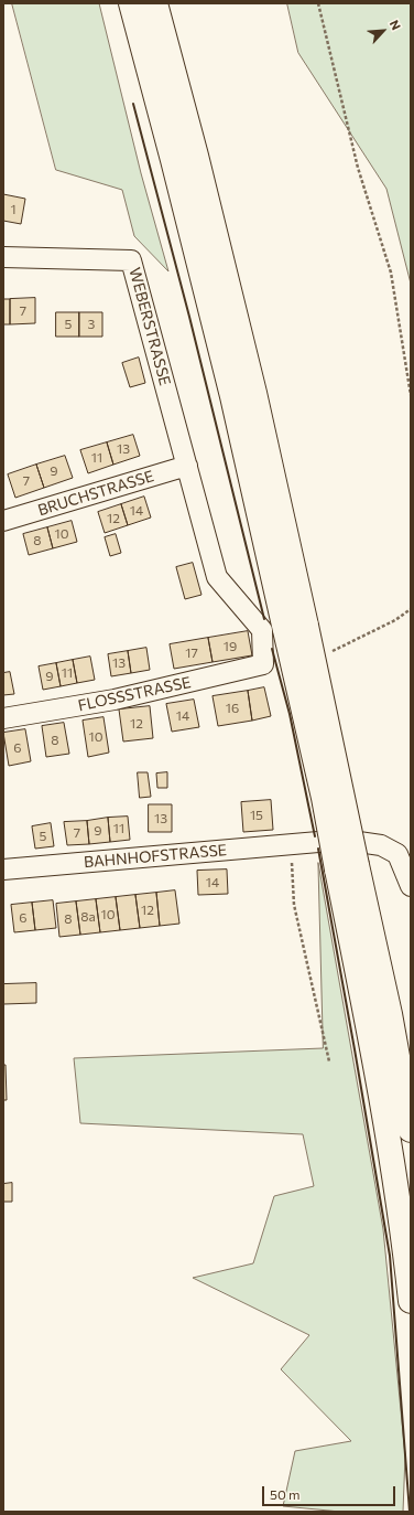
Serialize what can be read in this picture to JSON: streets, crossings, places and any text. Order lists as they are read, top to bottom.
{
  "streets": {
    "street": [
      "WEBERSTRASSE",
      "BRUCHSTRASSE",
      "FLOSSSTRASSE",
      "BAHNHOFSTRASSE"
    ]
  },
  "crossings": [
    ["WEBERSTRASSE", "BRUCHSTRASSE"],
    ["WEBERSTRASSE", "FLOSSSTRASSE"],
    ["BRUCHSTRASSE", "FLOSSSTRASSE"]
  ],
  "house_numbers": [
    "1",
    "7",
    "5",
    "3",
    "13",
    "11",
    "9",
    "7",
    "14",
    "12",
    "10",
    "8",
    "19",
    "17",
    "13",
    "11",
    "9",
    "16",
    "14",
    "12",
    "10",
    "8",
    "6",
    "15",
    "13",
    "11",
    "9",
    "7",
    "5",
    "14",
    "12",
    "10",
    "8a",
    "6",
    "8"
  ],
  "scale_bar": "50 m",
  "north": "top right"
}
